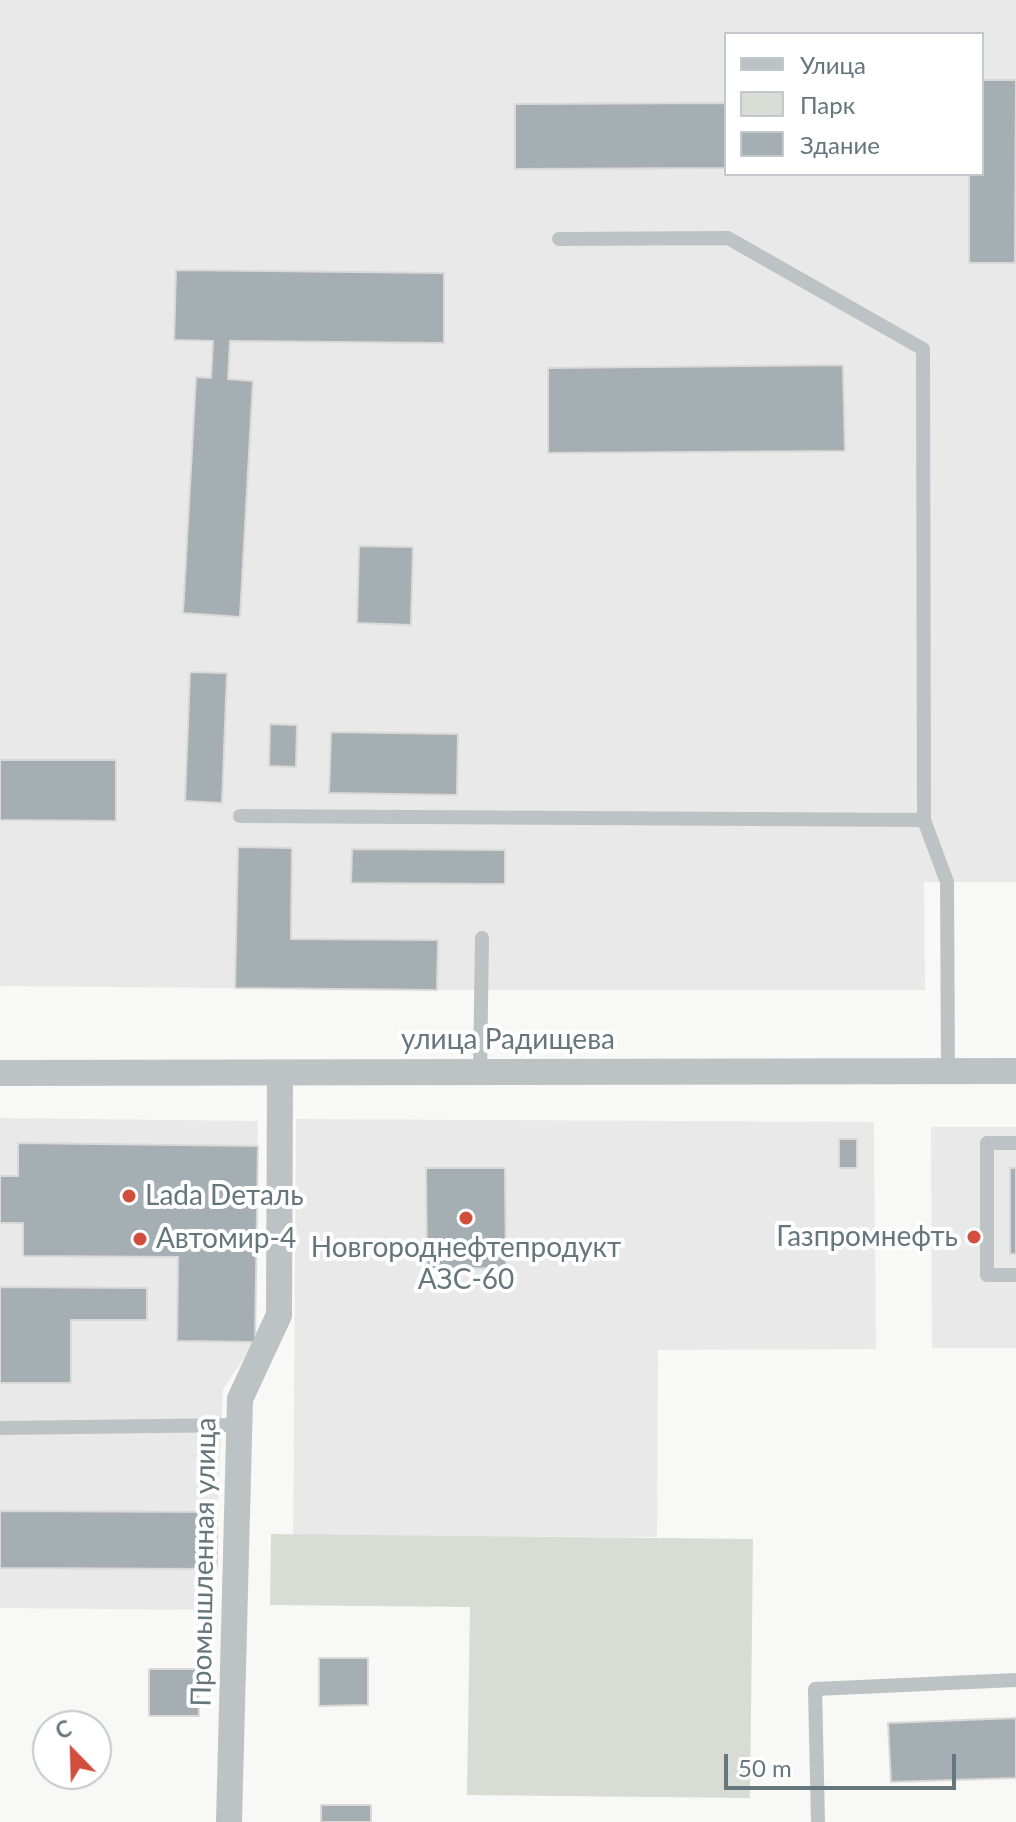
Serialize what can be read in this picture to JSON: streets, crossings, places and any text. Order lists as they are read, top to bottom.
{
  "streets": {
    "street": ["улица Радищева", "Промышленная улица"]
  },
  "crossings": [
    ["улица Радищева", "Промышленная улица"]
  ],
  "places": [
    "Lada Dеталь",
    "Новгороднефтепродукт АЗС-60",
    "Газпромнефть",
    "Автомир-4"
  ],
  "legend": ["Улица", "Парк", "Здание"],
  "scale_bar": "50 m",
  "north": "top left"
}
